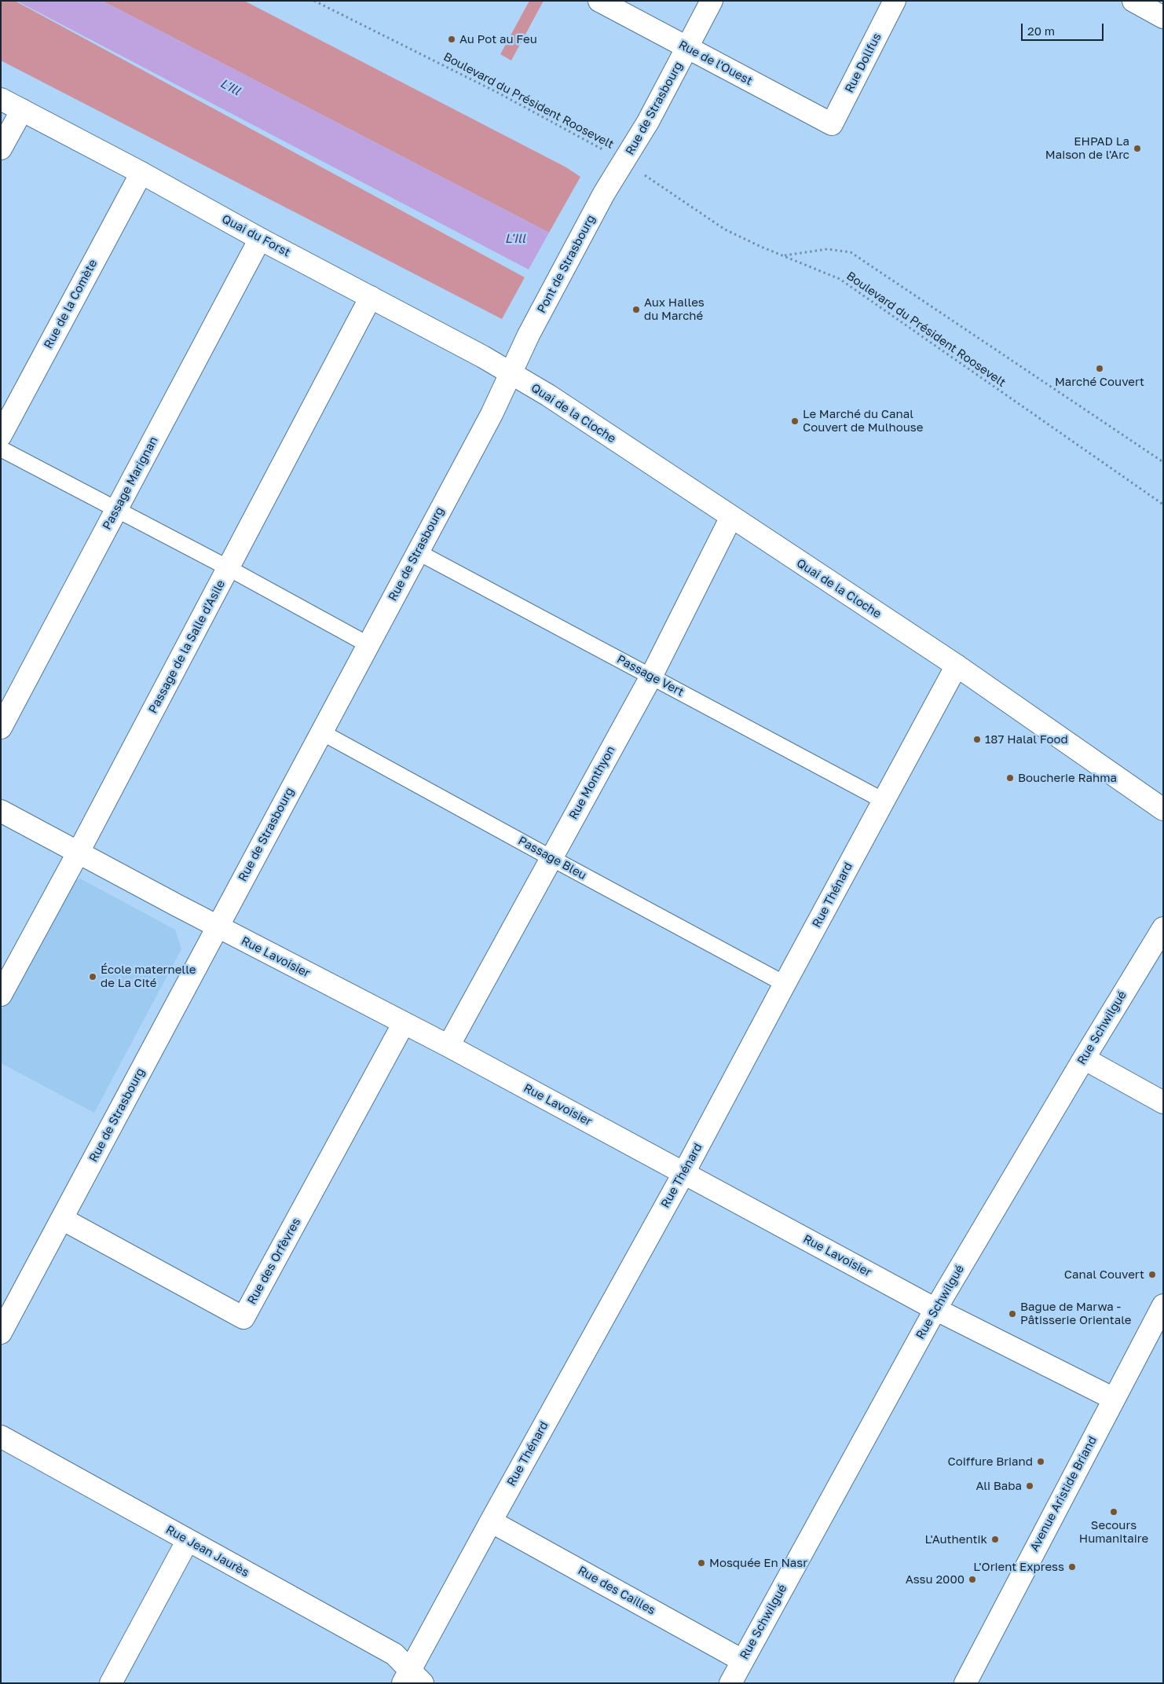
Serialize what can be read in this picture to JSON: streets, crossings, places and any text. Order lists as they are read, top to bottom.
{
  "streets": {
    "street": [
      "Rue de l'Ouest",
      "Rue Dollfus",
      "Rue de Strasbourg",
      "Quai du Forst",
      "Pont de Strasbourg",
      "Rue de la Comète",
      "Quai de la Cloche",
      "Passage Marignan",
      "Passage de la Salle d'Asile",
      "Rue Monthyon",
      "Rue Thénard",
      "Rue Lavoisier",
      "Rue Schwilgué",
      "Rue des Orfèvres",
      "Avenue Aristide Briand",
      "Rue Jean Jaurès",
      "Rue des Cailles"
    ],
    "lane": ["Passage Vert", "Passage Bleu"],
    "path": ["Boulevard du Président Roosevelt"]
  },
  "crossings": [
    ["Rue de l'Ouest", "Rue Dollfus"],
    ["Rue de l'Ouest", "Rue de Strasbourg"],
    ["Boulevard du Président Roosevelt", "Rue de Strasbourg"],
    ["Rue de Strasbourg", "Quai du Forst"],
    ["Rue de Strasbourg", "Pont de Strasbourg"],
    ["Rue de Strasbourg", "Quai de la Cloche"],
    ["Rue de Strasbourg", "Passage Vert"],
    ["Rue de Strasbourg", "Passage Bleu"],
    ["Rue de Strasbourg", "Rue Lavoisier"],
    ["Rue de Strasbourg", "Rue des Orfèvres"],
    ["Quai du Forst", "Rue de la Comète"],
    ["Quai du Forst", "Quai de la Cloche"],
    ["Quai du Forst", "Passage Marignan"],
    ["Quai du Forst", "Passage de la Salle d'Asile"],
    ["Quai de la Cloche", "Rue Monthyon"],
    ["Quai de la Cloche", "Rue Thénard"],
    ["Passage de la Salle d'Asile", "Rue Lavoisier"],
    ["Passage Vert", "Rue Monthyon"],
    ["Passage Vert", "Rue Thénard"],
    ["Rue Monthyon", "Passage Bleu"],
    ["Rue Monthyon", "Rue Lavoisier"],
    ["Passage Bleu", "Rue Thénard"],
    ["Rue Thénard", "Rue Lavoisier"],
    ["Rue Thénard", "Rue Jean Jaurès"],
    ["Rue Thénard", "Rue des Cailles"],
    ["Rue Lavoisier", "Rue Schwilgué"],
    ["Rue Lavoisier", "Rue des Orfèvres"],
    ["Rue Lavoisier", "Avenue Aristide Briand"],
    ["Rue Schwilgué", "Rue des Cailles"]
  ],
  "water": ["L'Ill"],
  "places": [
    "Au Pot au Feu",
    "EHPAD La Maison de l'Arc",
    "Aux Halles du Marché",
    "Marché Couvert",
    "Le Marché du Canal Couvert de Mulhouse",
    "187 Halal Food",
    "Boucherie Rahma",
    "École maternelle de La Cité",
    "Canal Couvert",
    "Bague de Marwa - Pâtisserie Orientale",
    "Coiffure Briand",
    "Ali Baba",
    "Secours Humanitaire",
    "L'Authentik",
    "Mosquée En Nasr",
    "L'Orient Express",
    "Assu 2000"
  ],
  "scale_bar": "20 m"
}
